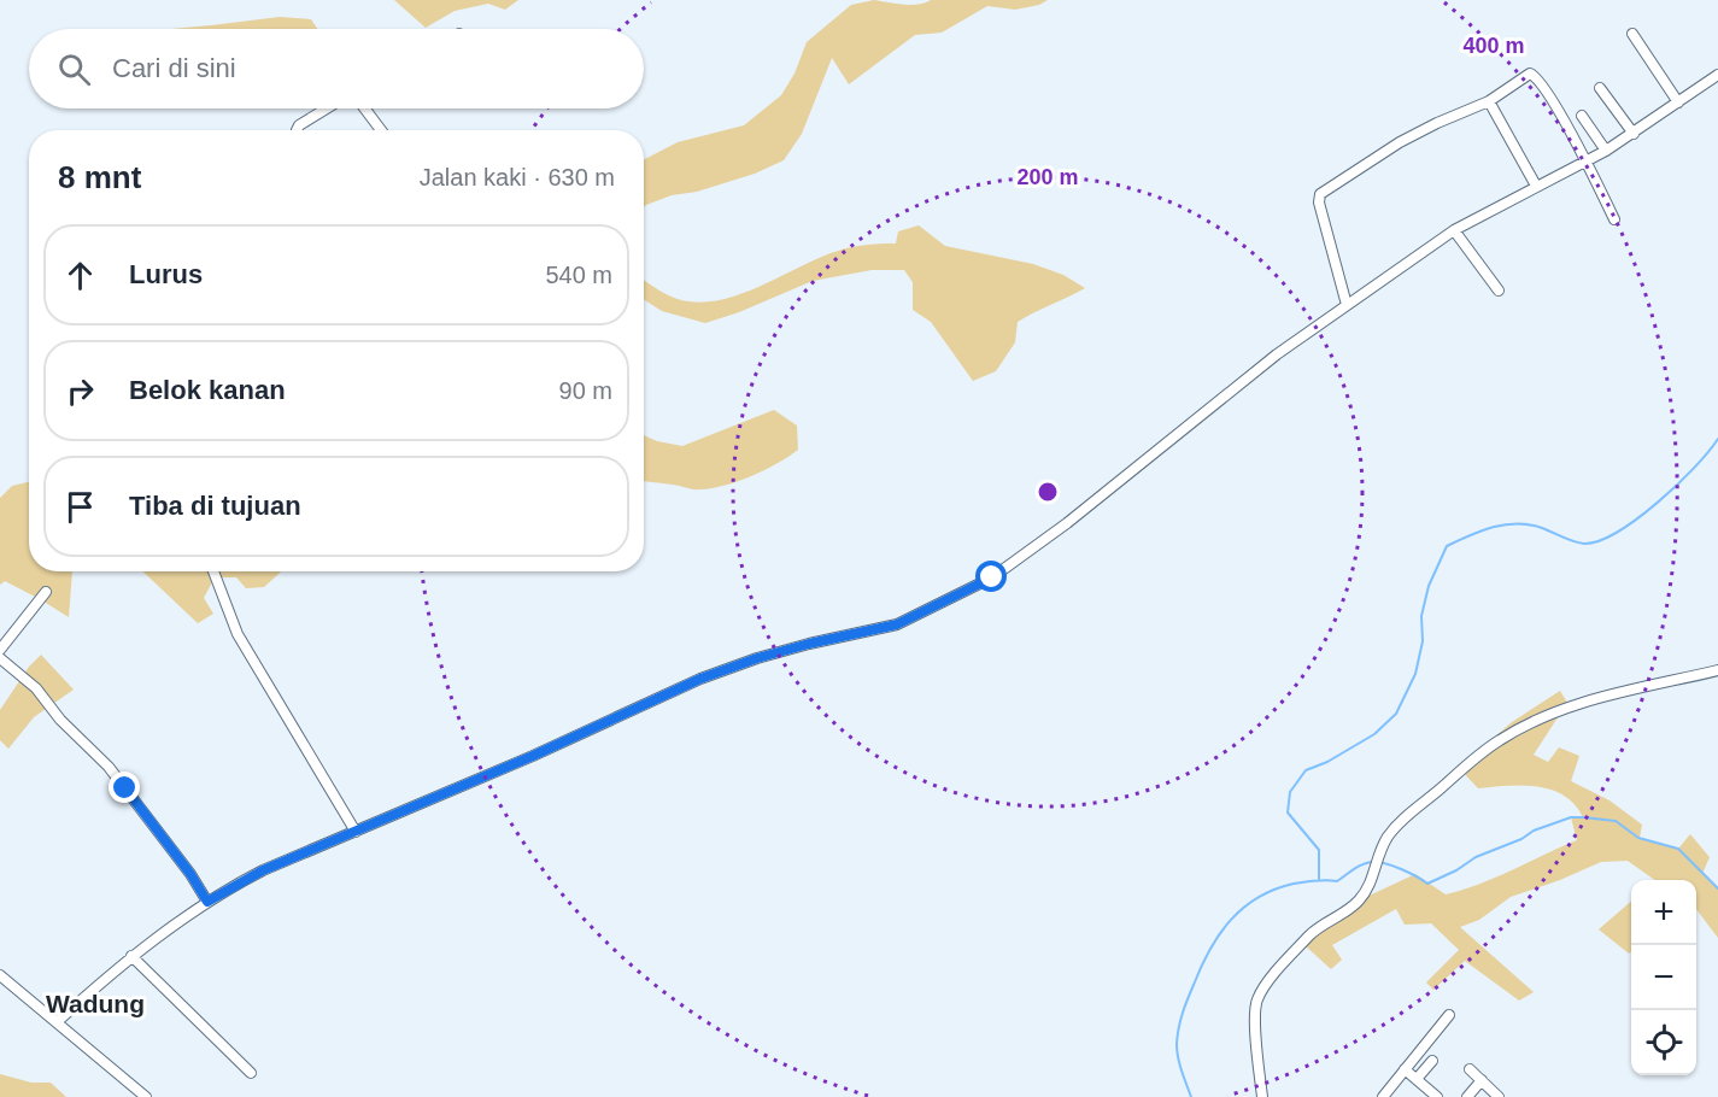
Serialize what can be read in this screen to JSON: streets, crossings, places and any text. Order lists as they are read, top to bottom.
{
  "districts": ["Wadung"],
  "page": {
    "search": "Cari di sini",
    "heading": ["8 mnt", "Jalan kaki · 630 m"],
    "list": [
      ["Lurus", "540 m"],
      ["Belok kanan", "90 m"],
      "Tiba di tujuan"
    ],
    "map_buttons": ["+", "−"]
  },
  "rings": ["400 m", "200 m"]
}
